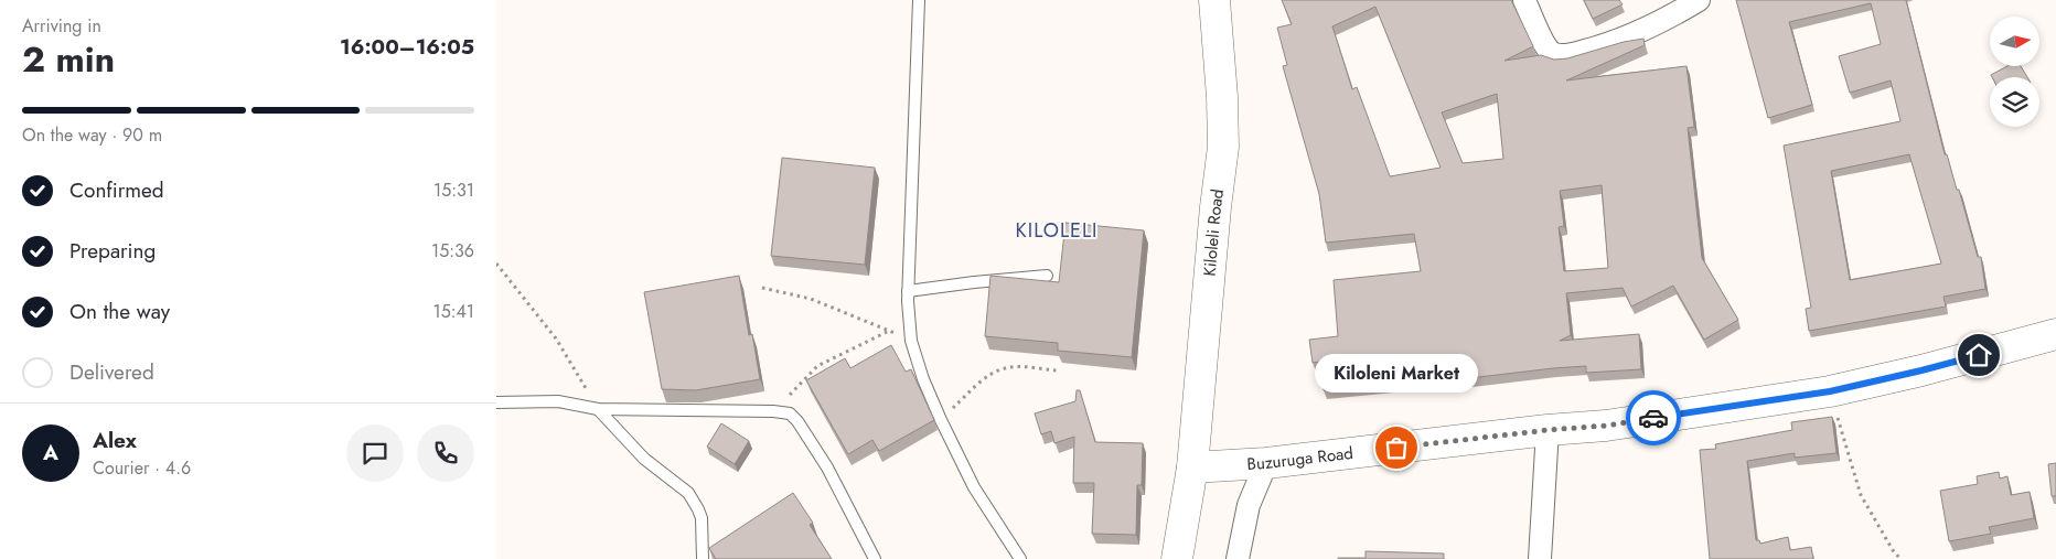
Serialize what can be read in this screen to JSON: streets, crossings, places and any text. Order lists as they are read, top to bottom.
{
  "streets": {
    "main road": ["Kiloleli Road", "Buzuruga Road"]
  },
  "crossings": [
    ["Kiloleli Road", "Buzuruga Road"]
  ],
  "districts": ["KILOLELI"],
  "places": ["Kiloleni Market"],
  "north": "right",
  "page": {
    "heading": ["2 min", "Arriving in", "16:00–16:05"],
    "panel": ["Alex", "Courier · 4.6"],
    "bar": "On the way · 90 m",
    "list": [
      ["Confirmed", "15:31"],
      ["Preparing", "15:36"],
      ["On the way", "15:41"],
      "Delivered"
    ],
    "bubble": "Kiloleni Market",
    "round": "A"
  }
}
